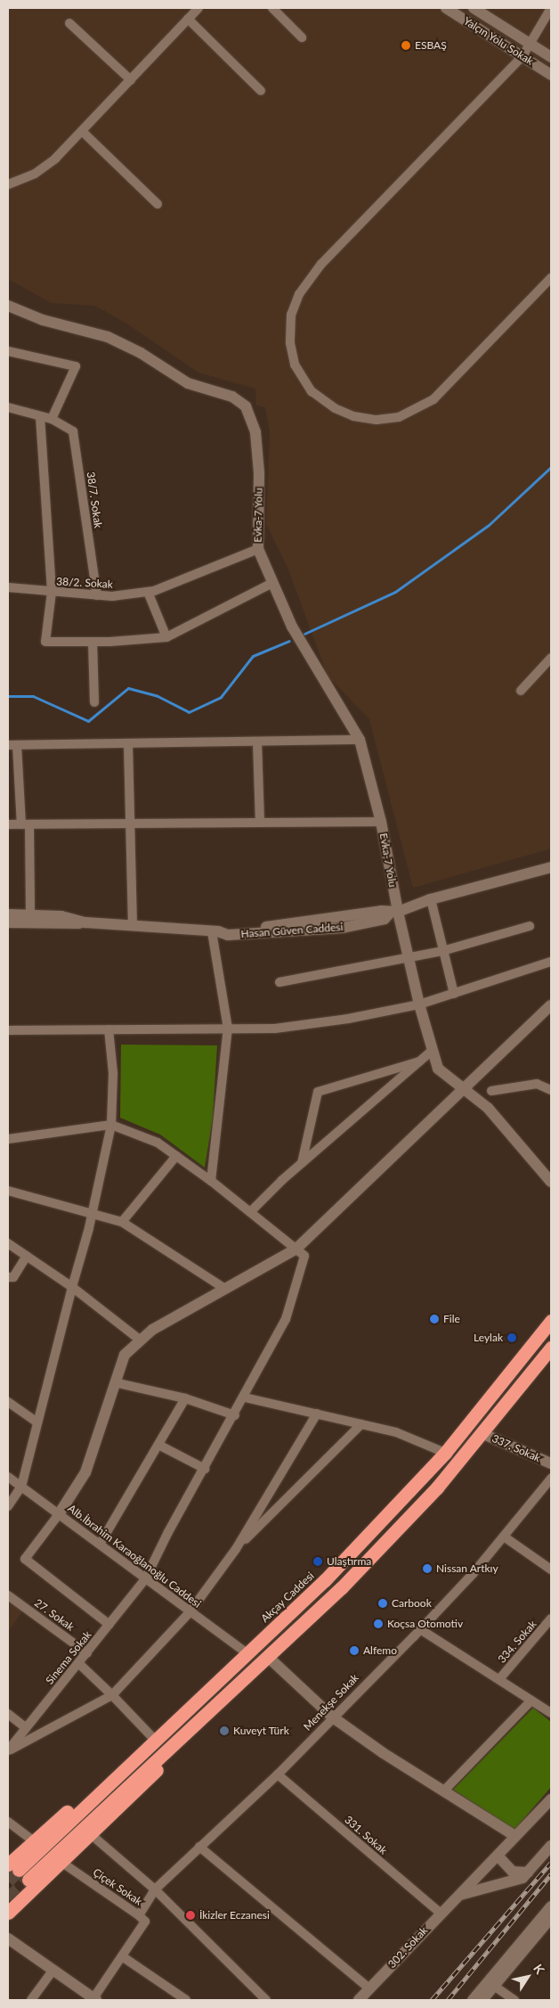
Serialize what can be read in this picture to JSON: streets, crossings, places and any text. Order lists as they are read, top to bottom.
{
  "streets": {
    "highway": ["Akçay Caddesi"],
    "street": [
      "Yalçın Yolu Sokak",
      "38/7. Sokak",
      "Evka-7 Yolu",
      "38/2. Sokak",
      "Hasan Güven Caddesi",
      "337. Sokak",
      "Alb.İbrahim Karaoğlanoğlu Caddesi",
      "27. Sokak",
      "334. Sokak",
      "Sinema Sokak",
      "Menekşe Sokak",
      "331. Sokak",
      "Çiçek Sokak",
      "302. Sokak"
    ]
  },
  "crossings": [
    ["38/7. Sokak", "38/2. Sokak"],
    ["Evka-7 Yolu", "38/2. Sokak"],
    ["Evka-7 Yolu", "Hasan Güven Caddesi"],
    ["Alb.İbrahim Karaoğlanoğlu Caddesi", "Akçay Caddesi"],
    ["Alb.İbrahim Karaoğlanoğlu Caddesi", "Sinema Sokak"],
    ["27. Sokak", "Sinema Sokak"],
    ["Menekşe Sokak", "331. Sokak"],
    ["Menekşe Sokak", "Çiçek Sokak"],
    ["331. Sokak", "302. Sokak"]
  ],
  "places": [
    "ESBAŞ",
    "File",
    "Leylak",
    "Ulaştırma",
    "Nissan Artkıy",
    "Carbook",
    "Koçsa Otomotiv",
    "Alfemo",
    "Kuveyt Türk",
    "İkizler Eczanesi"
  ],
  "north": "top right"
}
